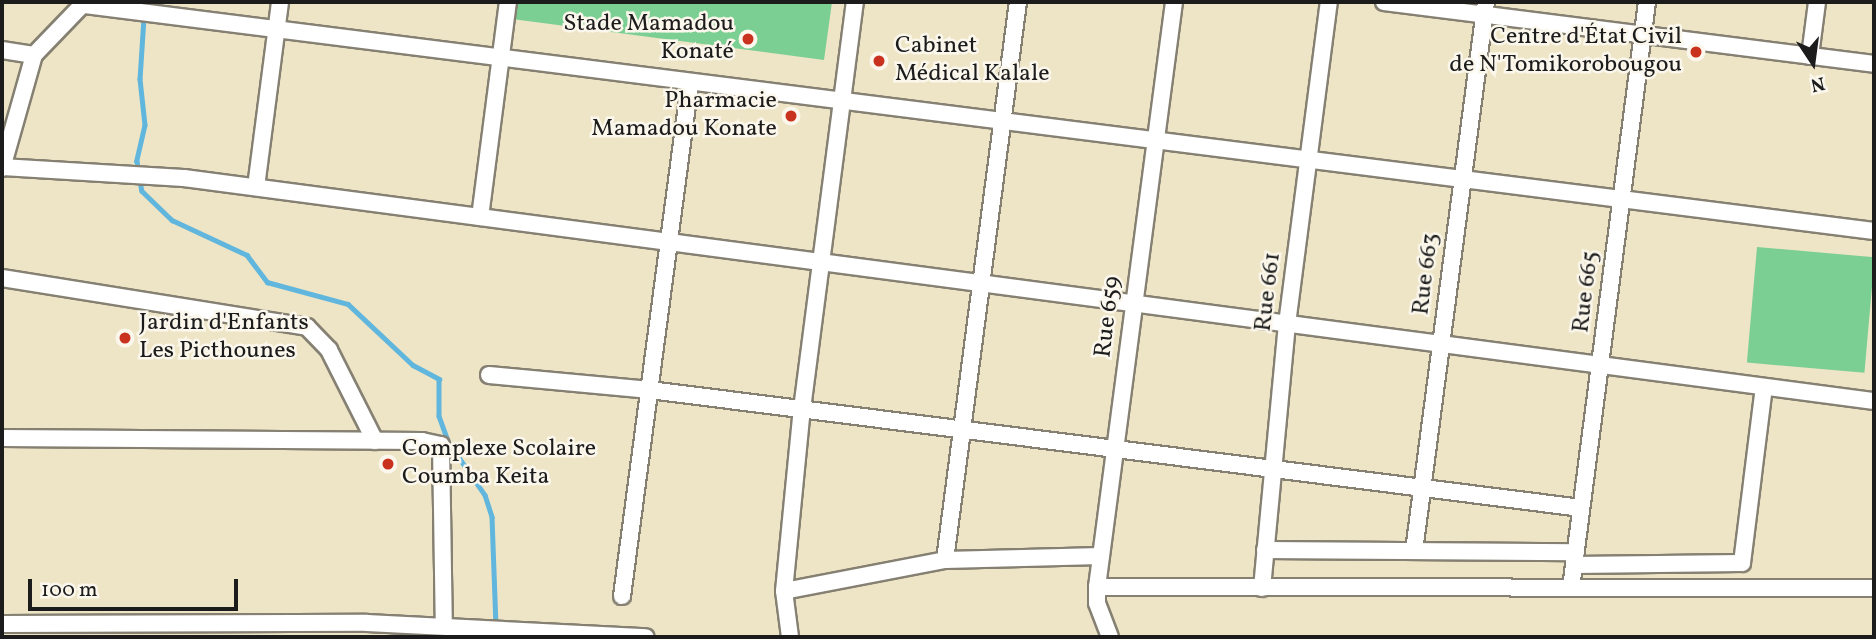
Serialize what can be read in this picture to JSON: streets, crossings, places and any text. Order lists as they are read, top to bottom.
{
  "streets": {
    "street": [
      "Rue 663",
      "Rue 661",
      "Rue 665",
      "Rue 659"
    ]
  },
  "places": [
    "Stade Mamadou Konaté",
    "Centre d'État Civil de N'Tomikorobougou",
    "Cabinet Médical Kalale",
    "Pharmacie Mamadou Konate",
    "Jardin d'Enfants Les Picthounes",
    "Complexe Scolaire Coumba Keita"
  ],
  "scale_bar": "100 m",
  "north": "bottom"
}
